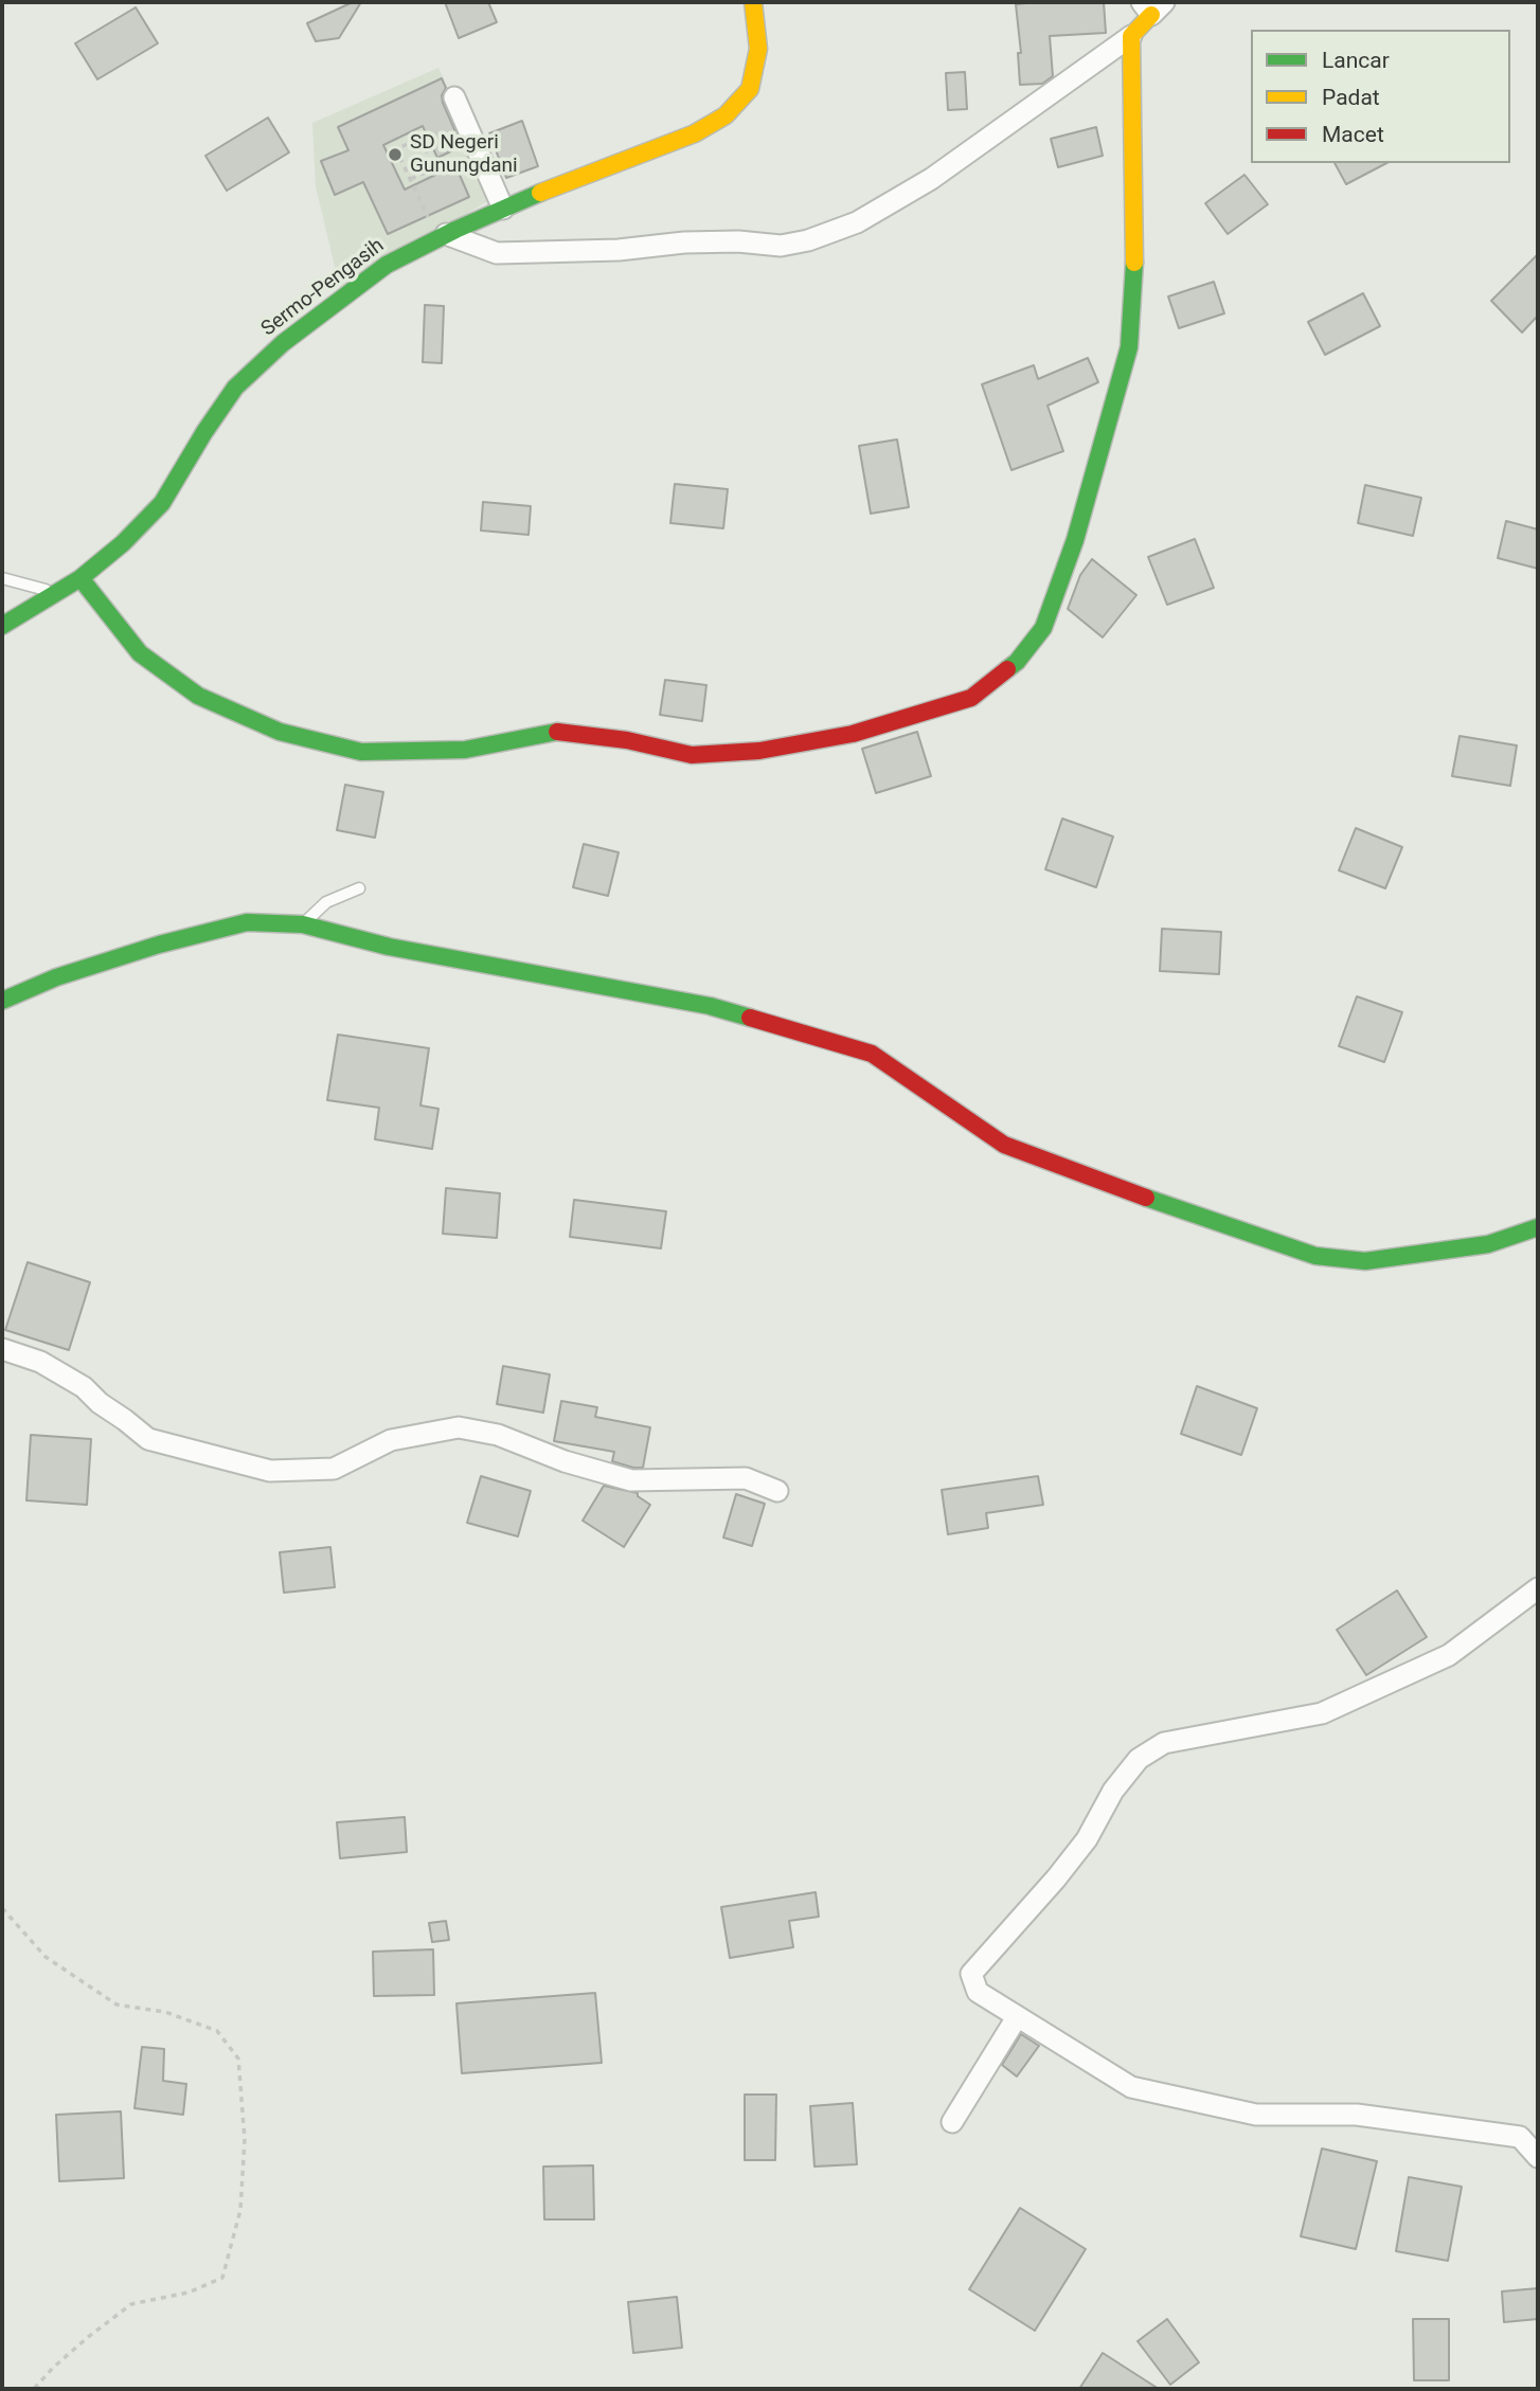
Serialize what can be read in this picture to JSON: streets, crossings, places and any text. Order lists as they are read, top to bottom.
{
  "streets": {
    "street": ["Sermo-Pengasih"]
  },
  "places": ["SD Negeri Gunungdani"],
  "legend": ["Lancar", "Padat", "Macet"]
}
